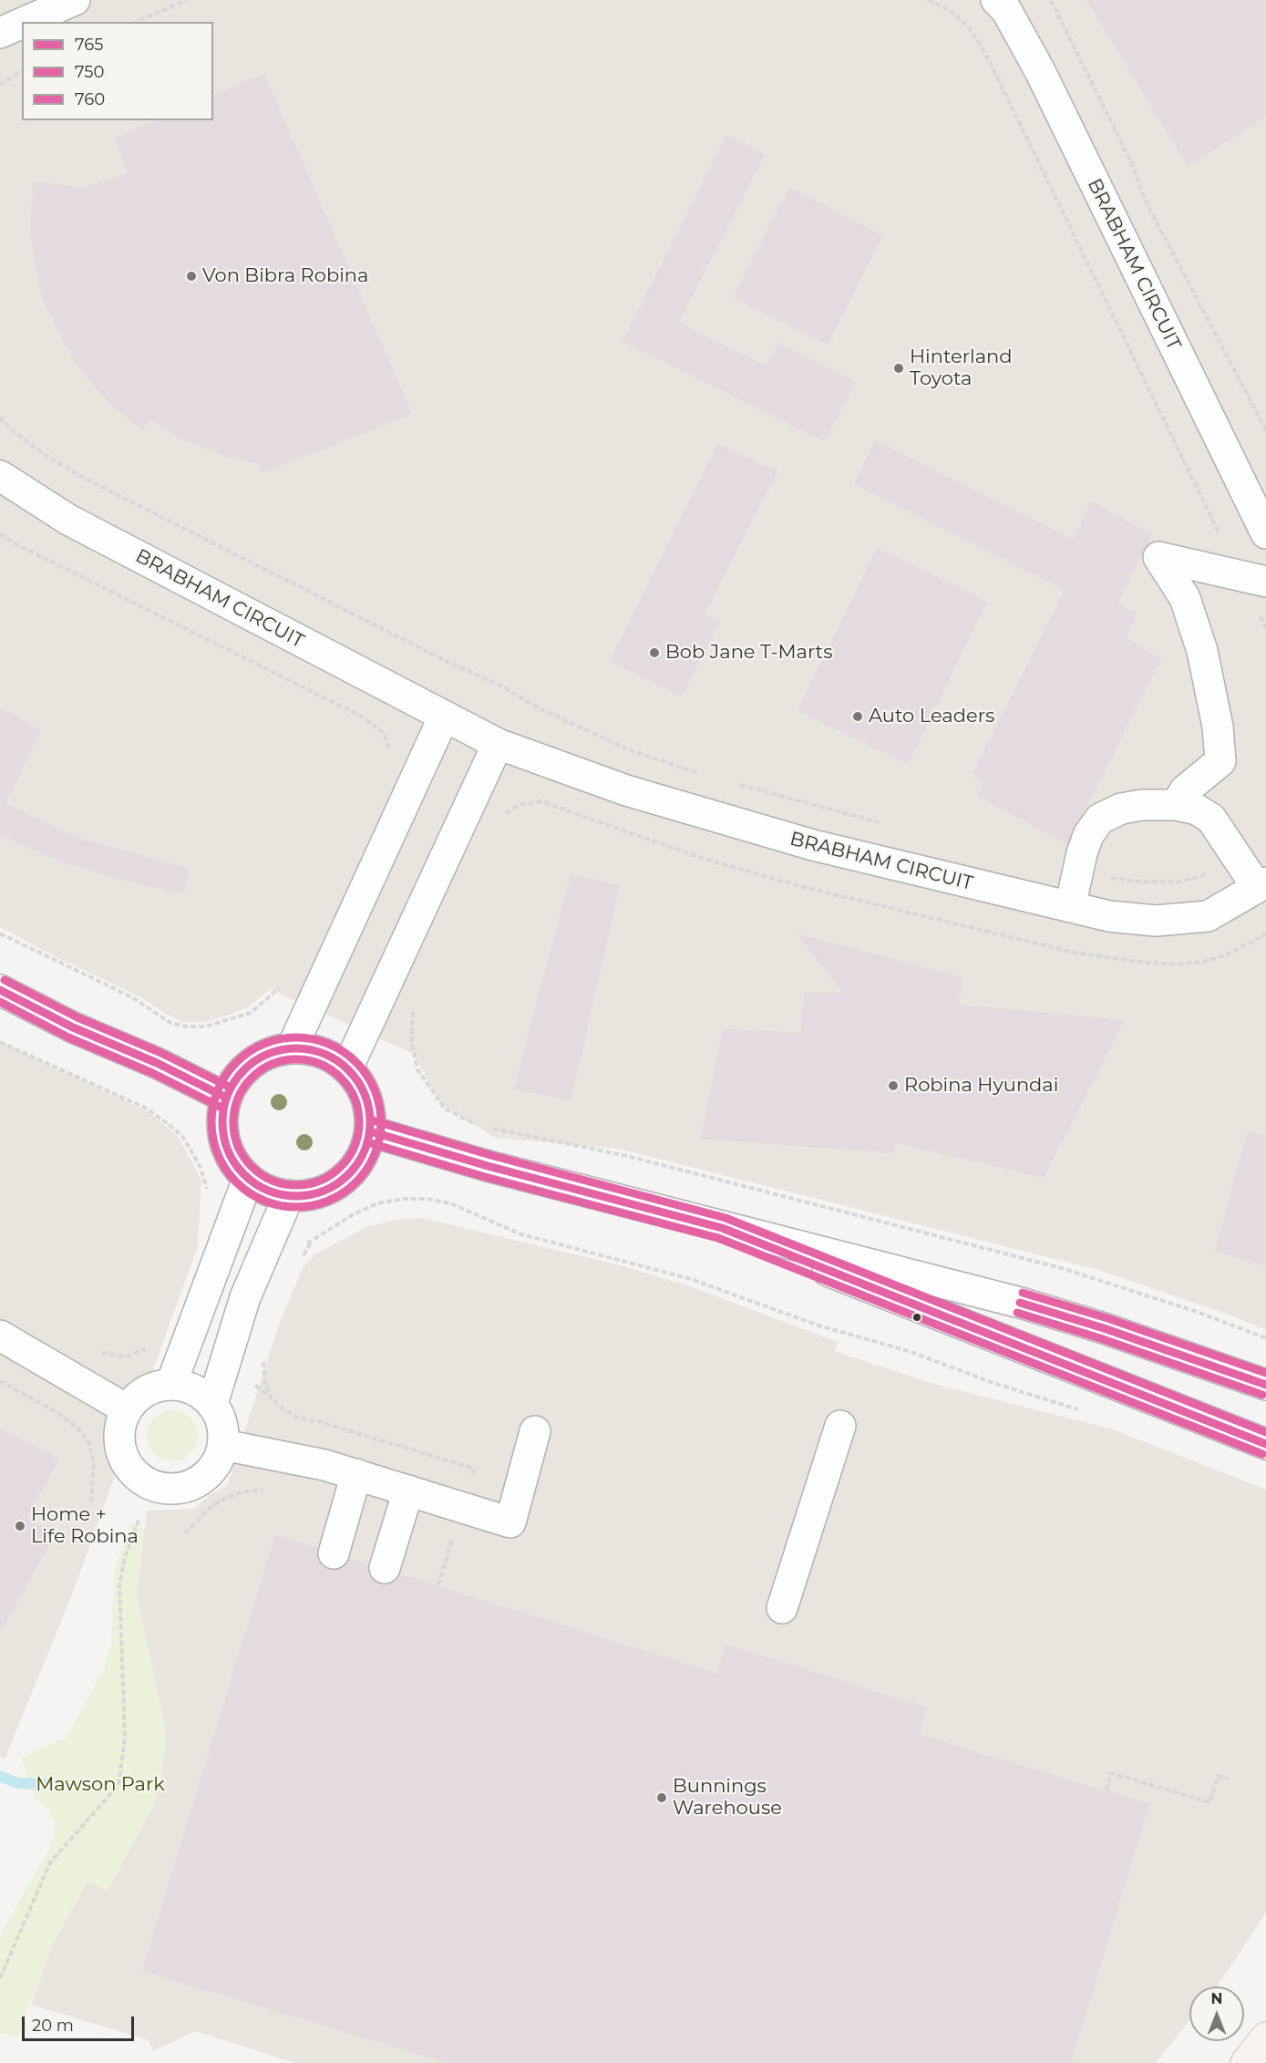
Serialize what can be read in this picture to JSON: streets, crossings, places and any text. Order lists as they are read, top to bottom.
{
  "streets": {
    "street": ["BRABHAM CIRCUIT"]
  },
  "parks": ["Mawson Park"],
  "places": [
    "Von Bibra Robina",
    "Hinterland Toyota",
    "Bob Jane T-Marts",
    "Auto Leaders",
    "Robina Hyundai",
    "Home + Life Robina",
    "Bunnings Warehouse"
  ],
  "lines": ["transit line 760", "transit line 765", "transit line 750"],
  "legend": ["765", "750", "760"],
  "scale_bar": "20 m",
  "north": "top"
}
